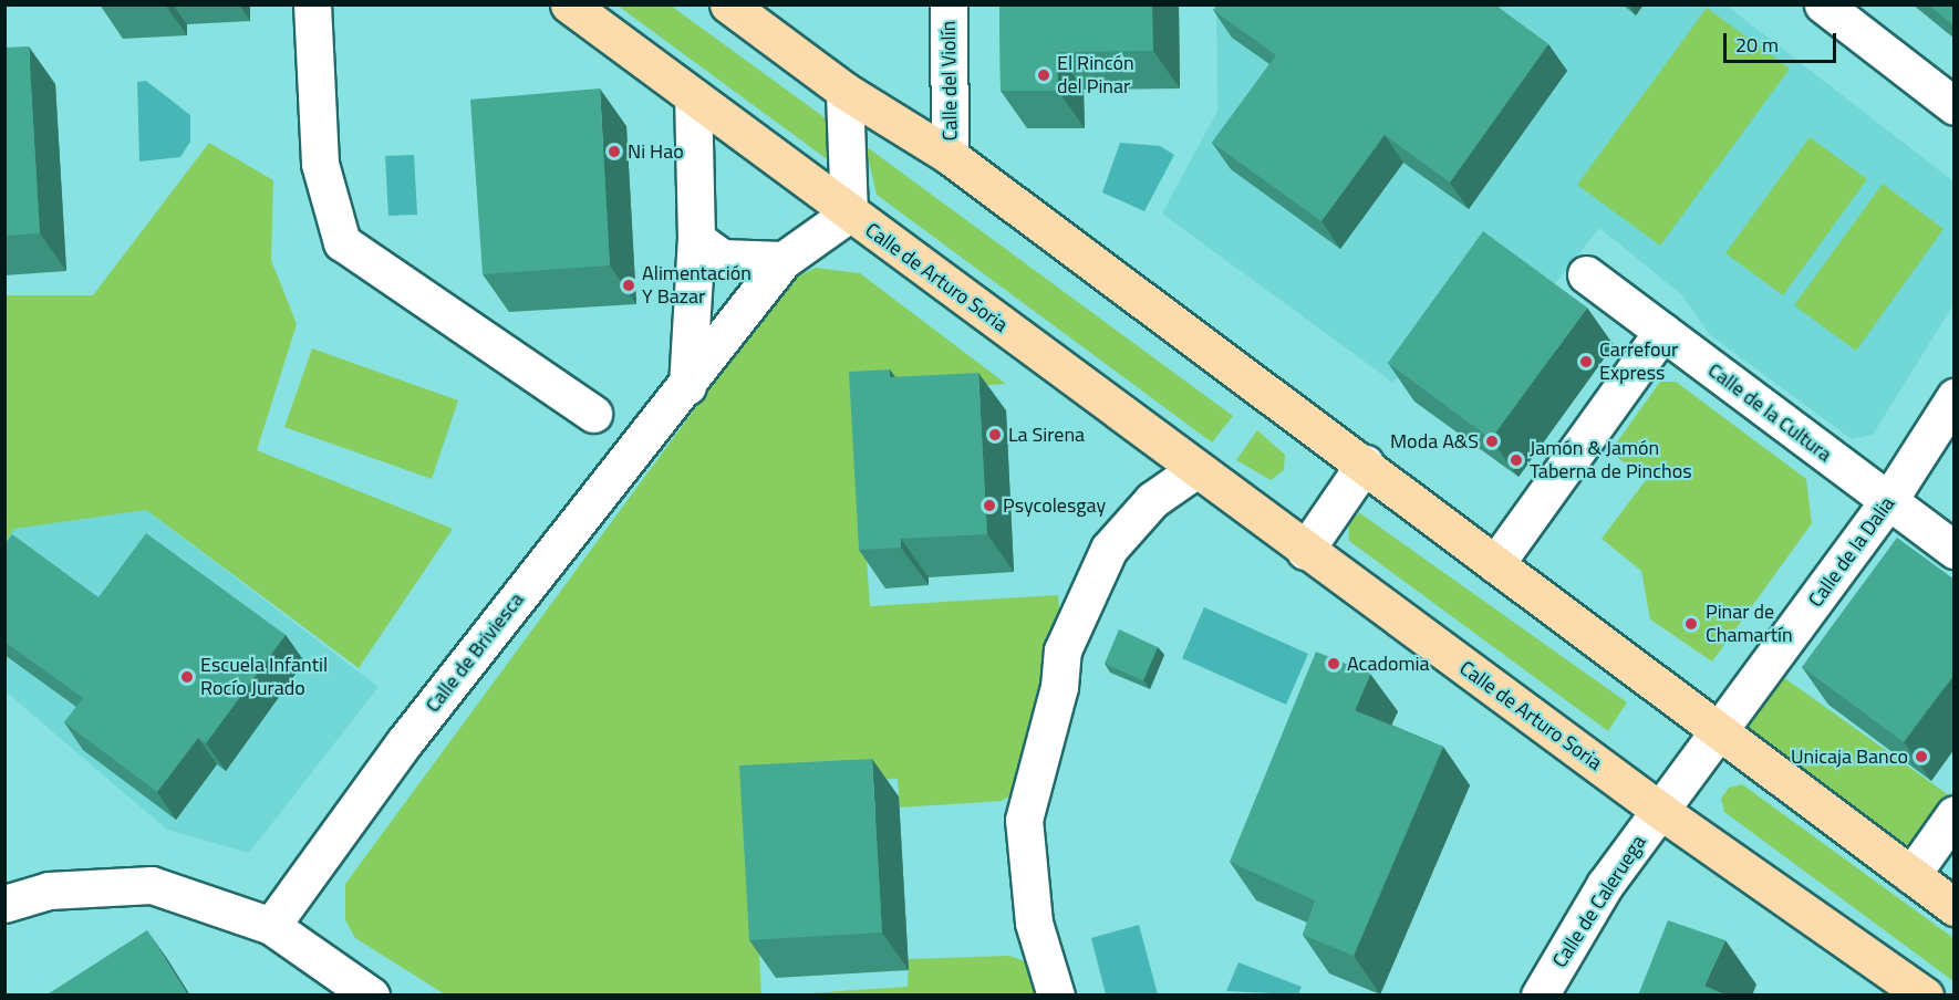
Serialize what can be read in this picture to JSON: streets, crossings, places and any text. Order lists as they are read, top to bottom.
{
  "streets": {
    "main road": ["Calle de Arturo Soria"],
    "street": [
      "Calle del Violín",
      "Calle de la Cultura",
      "Calle de la Dalia",
      "Calle de Briviesca",
      "Calle de Caleruega"
    ]
  },
  "crossings": [
    ["Calle de Arturo Soria", "Calle de Briviesca"],
    ["Calle de Arturo Soria", "Calle de Caleruega"],
    ["Calle de la Cultura", "Calle de la Dalia"]
  ],
  "places": [
    "El Rincón del Pinar",
    "Ni Hao",
    "Alimentación Y Bazar",
    "Carrefour Express",
    "La Sirena",
    "Moda A&S",
    "Jamón & Jamón Taberna de Pinchos",
    "Psycolesgay",
    "Pinar de Chamartín",
    "Acadomia",
    "Escuela Infantil Rocío Jurado",
    "Unicaja Banco"
  ],
  "scale_bar": "20 m"
}
